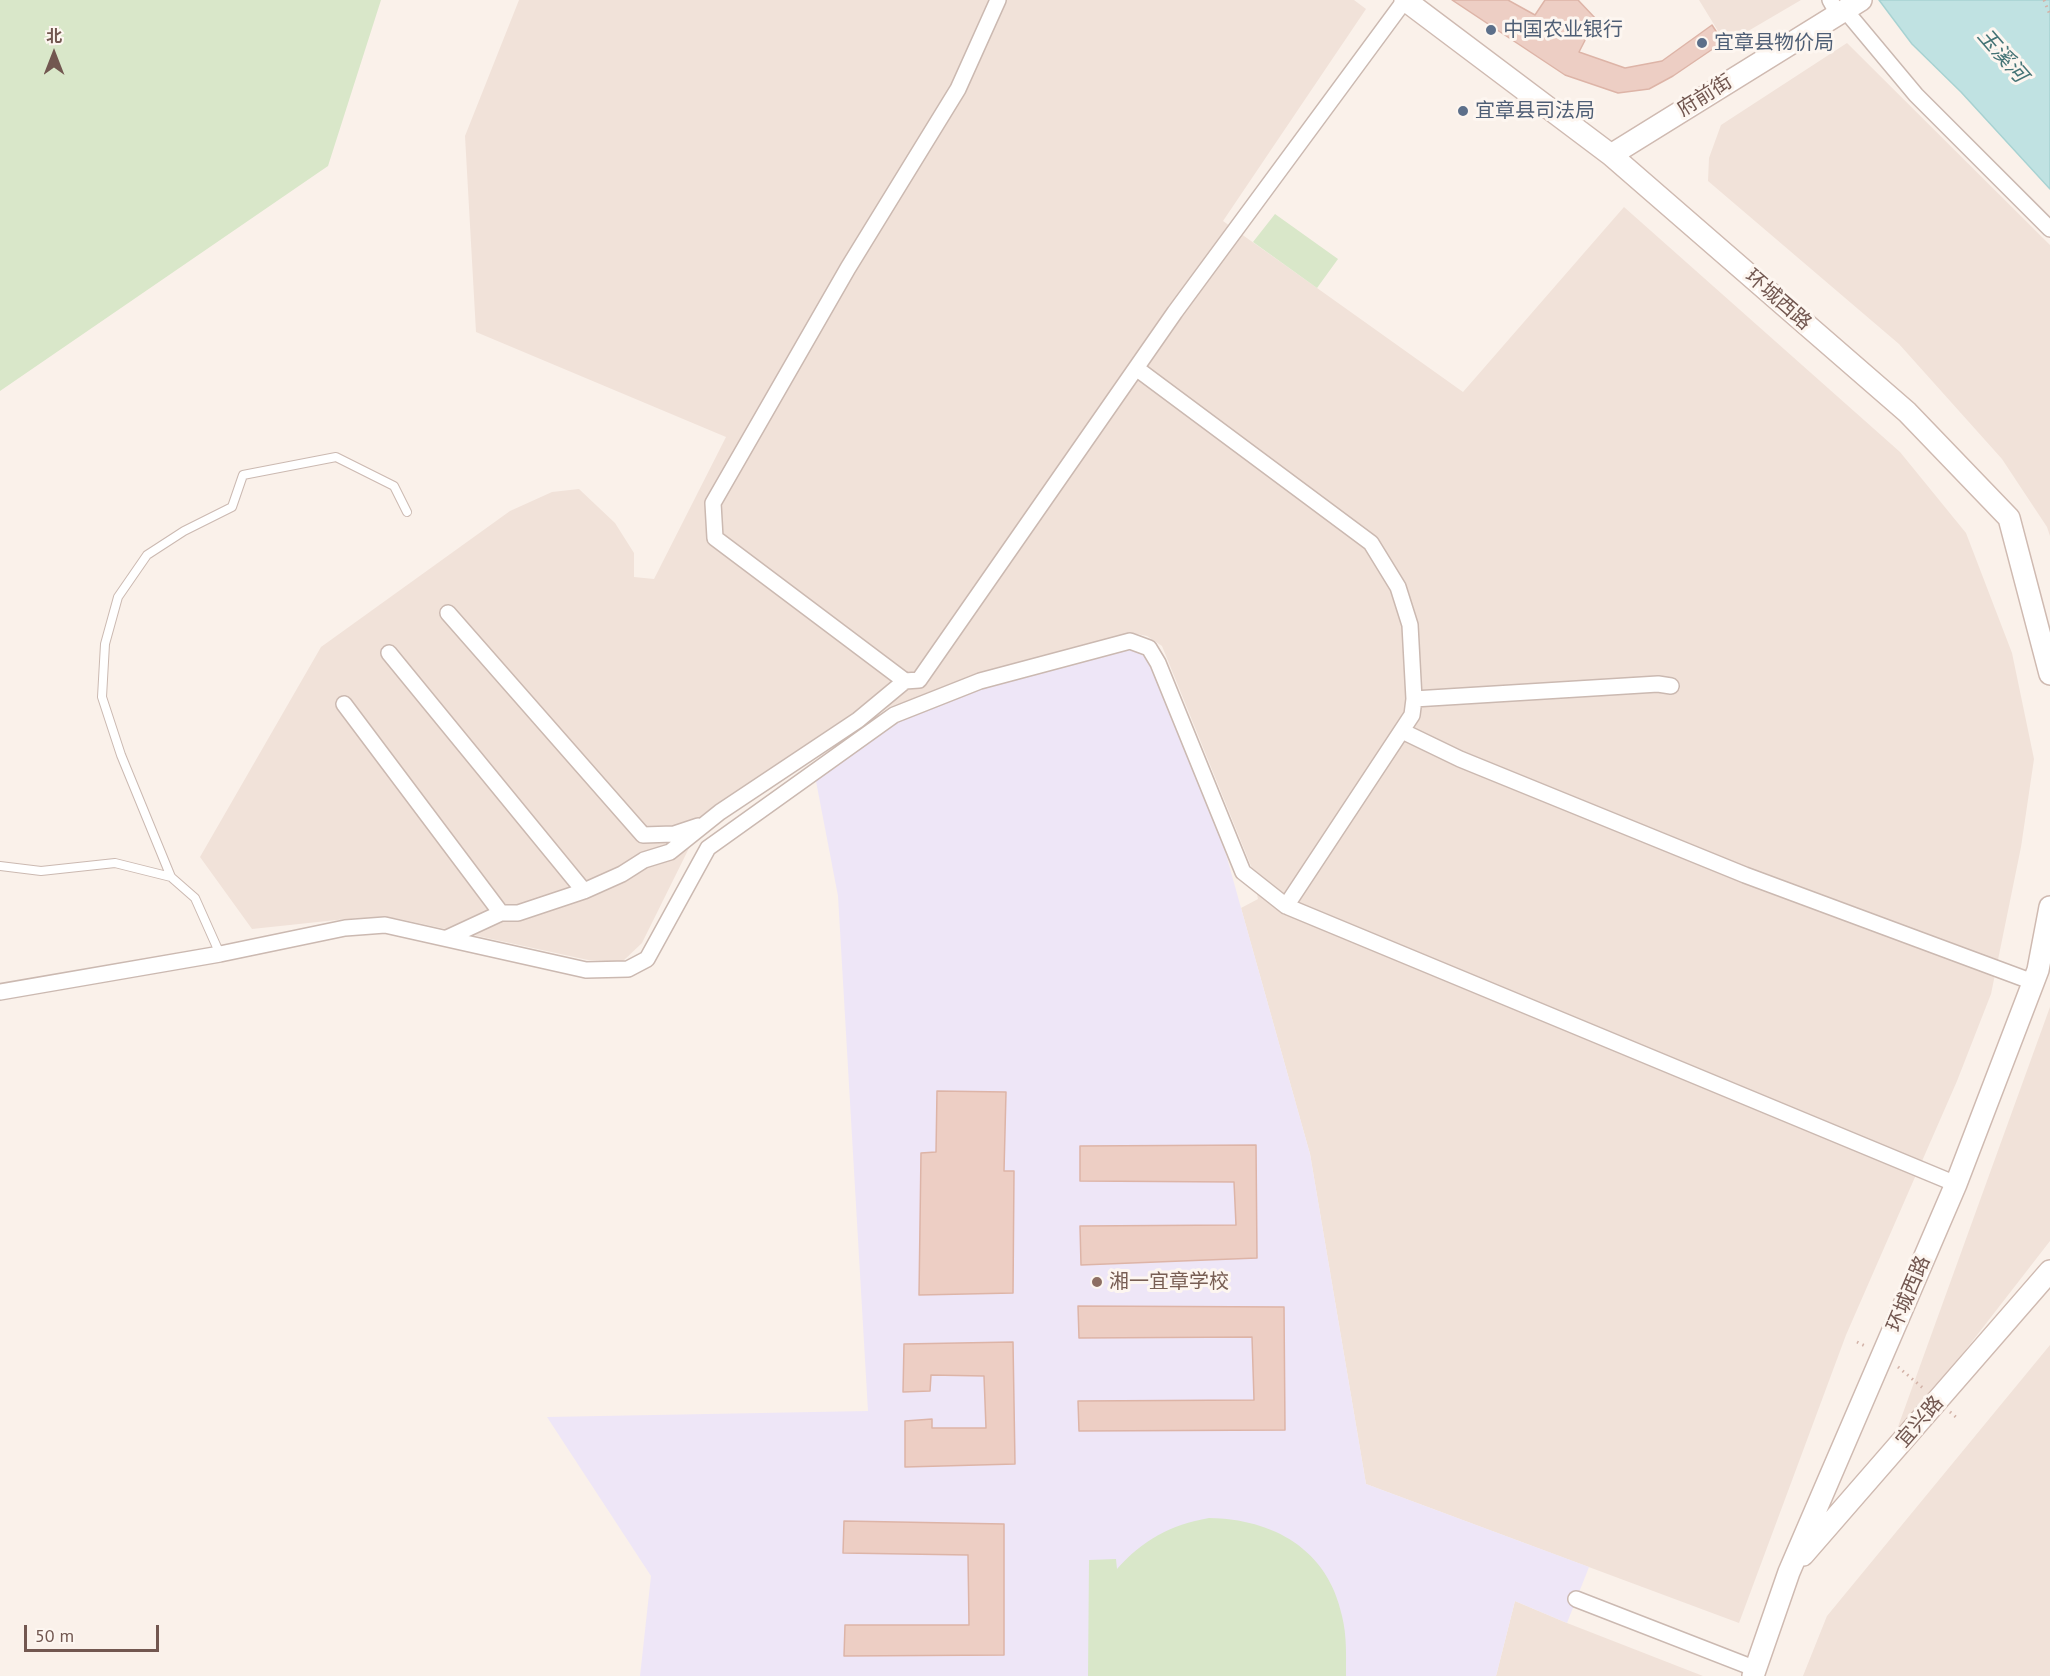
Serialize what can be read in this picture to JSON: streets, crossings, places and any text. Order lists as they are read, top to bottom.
{
  "streets": {
    "main road": ["府前街", "环城西路", "宜兴路"]
  },
  "crossings": [
    ["府前街", "环城西路"],
    ["环城西路", "宜兴路"]
  ],
  "water": ["玉溪河"],
  "places": [
    "中国农业银行",
    "宜章县物价局",
    "宜章县司法局",
    "湘一宜章学校"
  ],
  "scale_bar": "50 m",
  "north": "top"
}
